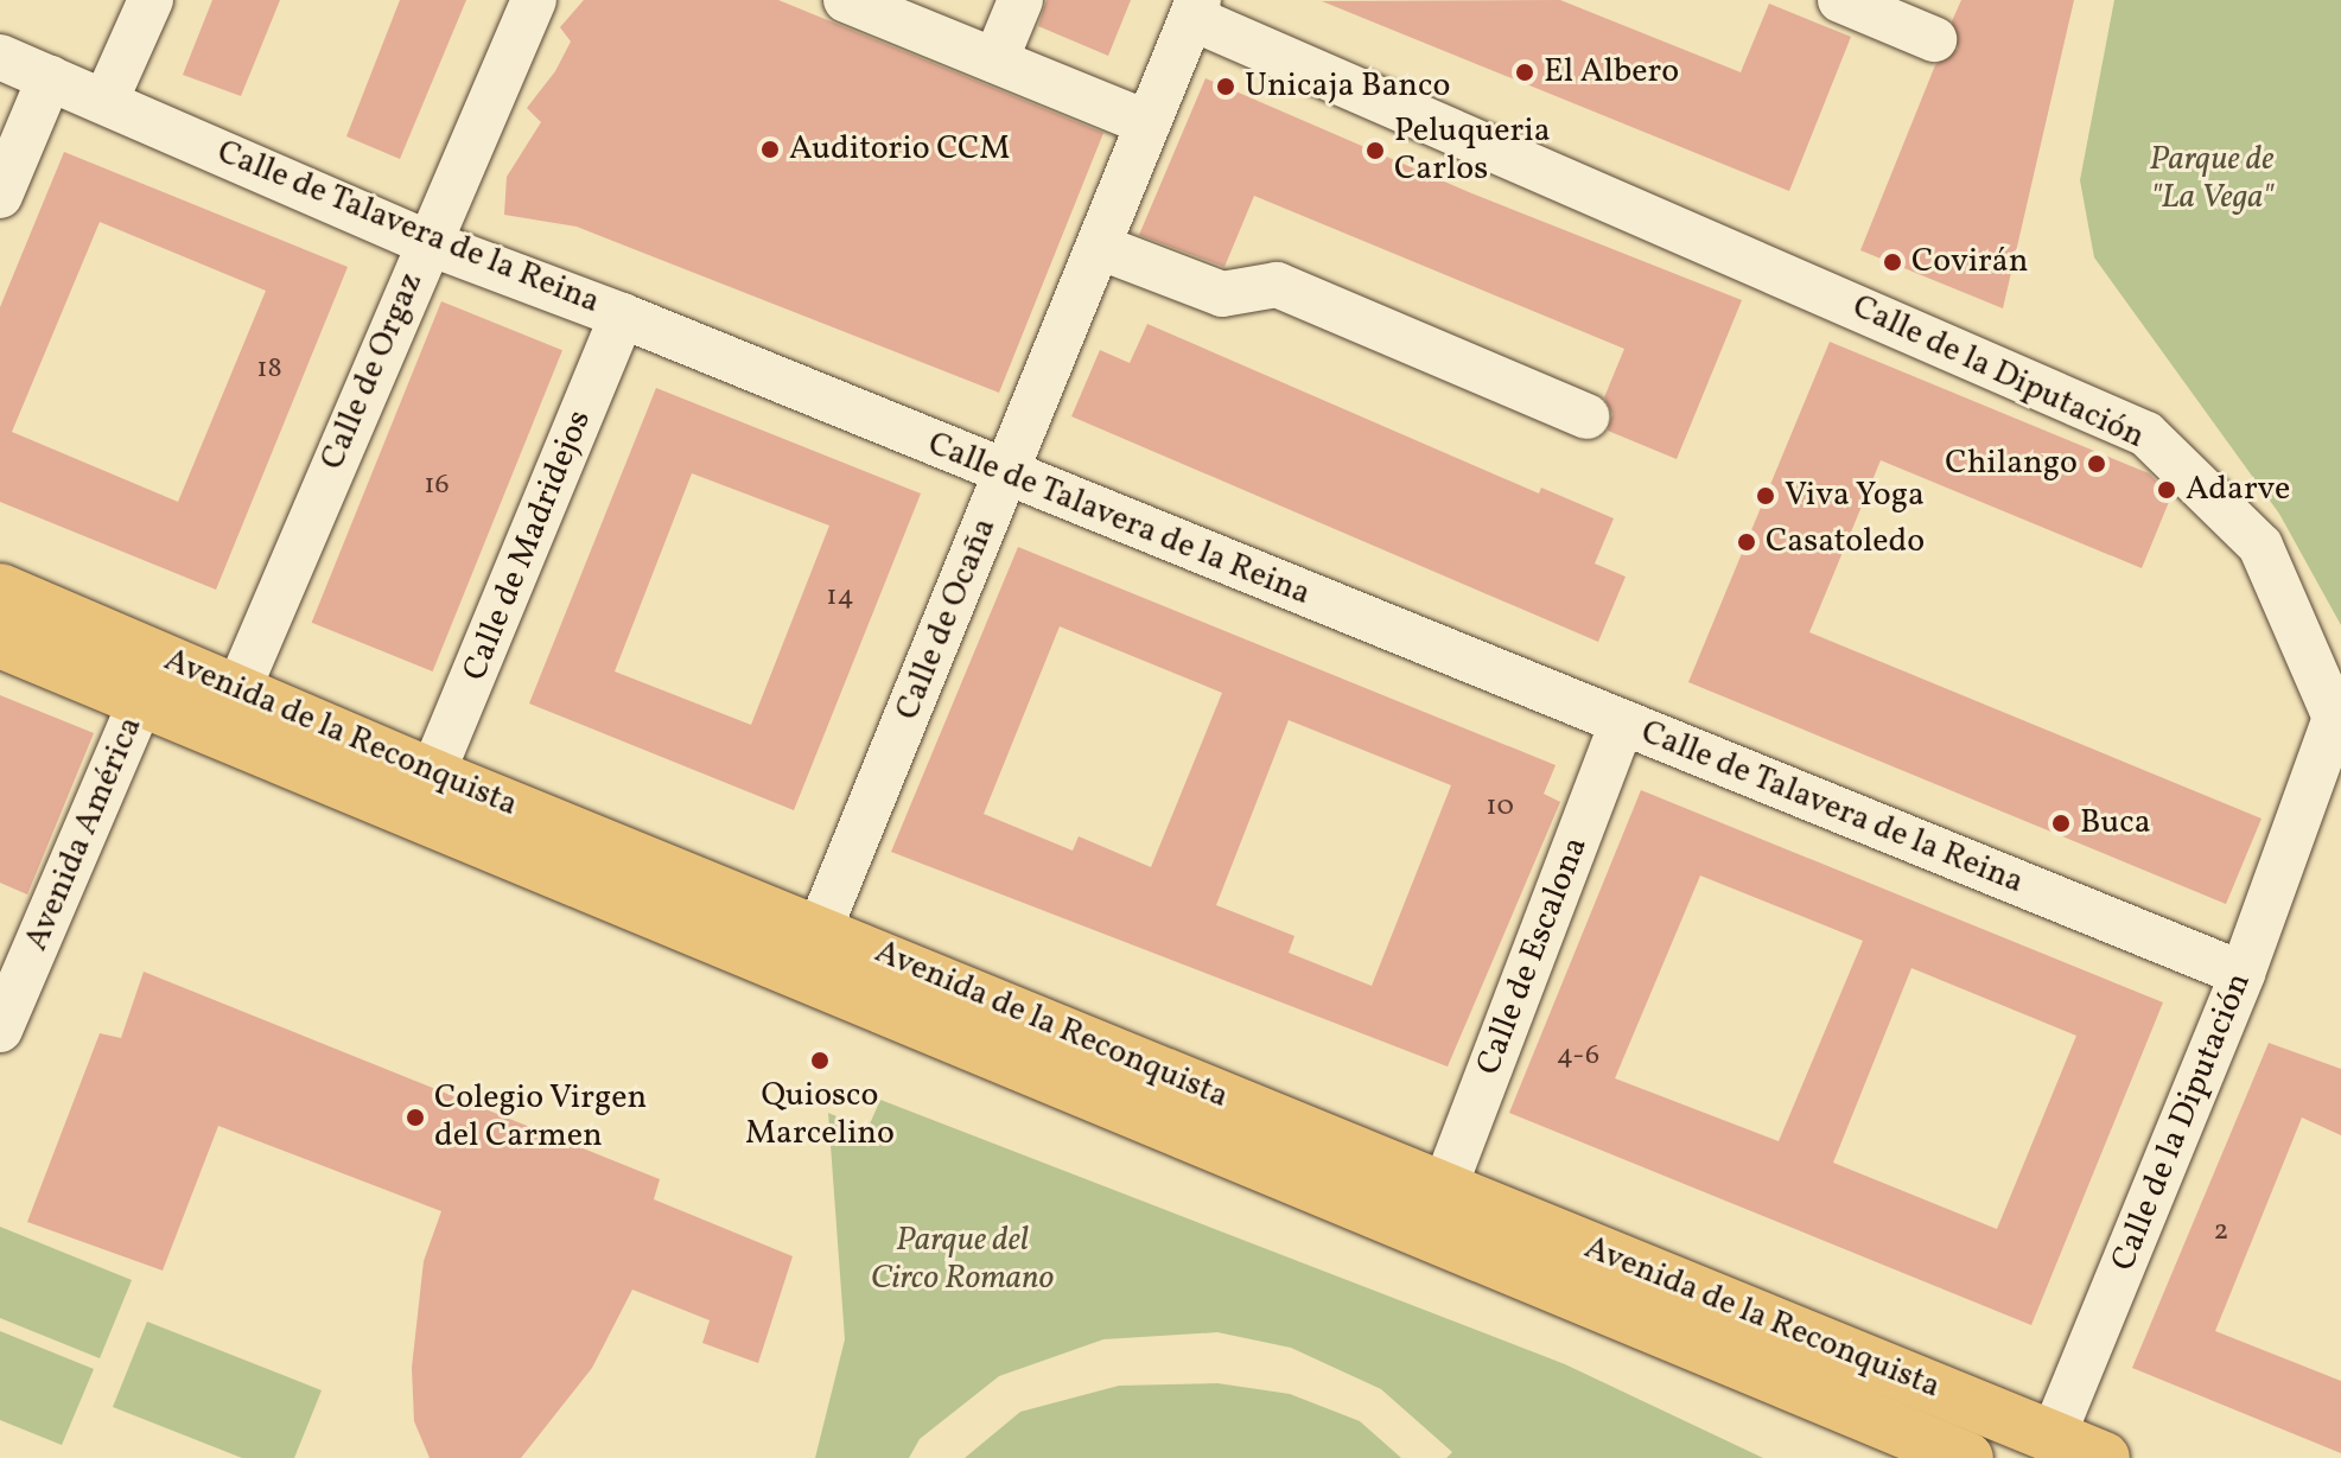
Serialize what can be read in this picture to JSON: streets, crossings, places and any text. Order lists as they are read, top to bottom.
{
  "streets": {
    "main road": ["Avenida de la Reconquista"],
    "street": [
      "Calle de Talavera de la Reina",
      "Calle de Orgaz",
      "Calle de la Diputación",
      "Calle de Madridejos",
      "Calle de Ocaña",
      "Avenida América",
      "Calle de Escalona"
    ]
  },
  "crossings": [
    ["Calle de Talavera de la Reina", "Calle de Orgaz"],
    ["Calle de Talavera de la Reina", "Calle de la Diputación"],
    ["Calle de Talavera de la Reina", "Calle de Madridejos"],
    ["Calle de Talavera de la Reina", "Calle de Ocaña"],
    ["Calle de Talavera de la Reina", "Calle de Escalona"],
    ["Calle de Orgaz", "Avenida de la Reconquista"],
    ["Calle de Orgaz", "Avenida América"],
    ["Calle de la Diputación", "Calle de Ocaña"],
    ["Calle de la Diputación", "Avenida de la Reconquista"],
    ["Calle de Madridejos", "Avenida de la Reconquista"],
    ["Calle de Ocaña", "Avenida de la Reconquista"],
    ["Avenida de la Reconquista", "Avenida América"],
    ["Avenida de la Reconquista", "Calle de Escalona"]
  ],
  "parks": ["Parque de \"La Vega\"", "Parque del Circo Romano"],
  "places": [
    "El Albero",
    "Unicaja Banco",
    "Auditorio CCM",
    "Peluqueria Carlos",
    "Covirán",
    "Chilango",
    "Adarve",
    "Viva Yoga",
    "Casatoledo",
    "Buca",
    "Quiosco Marcelino",
    "Colegio Virgen del Carmen"
  ],
  "house_numbers": [
    "18",
    "16",
    "14",
    "10",
    "4-6",
    "2"
  ]
}
